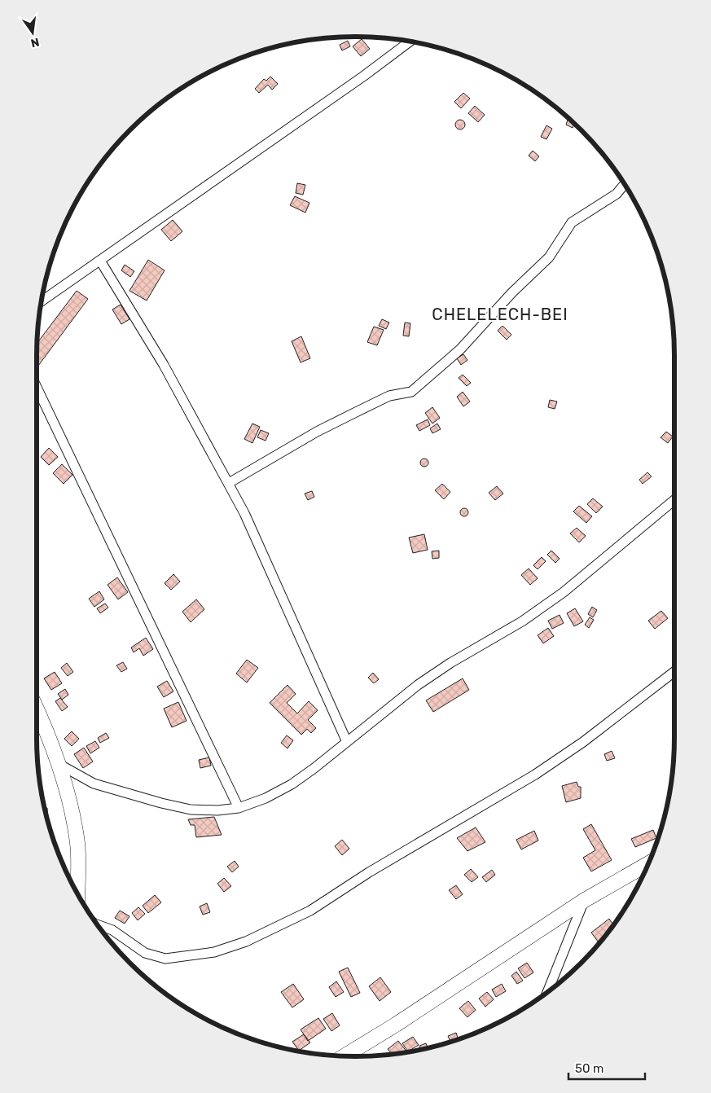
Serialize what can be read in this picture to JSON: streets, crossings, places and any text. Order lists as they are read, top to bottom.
{
  "districts": ["CHELELECH-BEI"],
  "scale_bar": "50 m",
  "north": "bottom"
}
